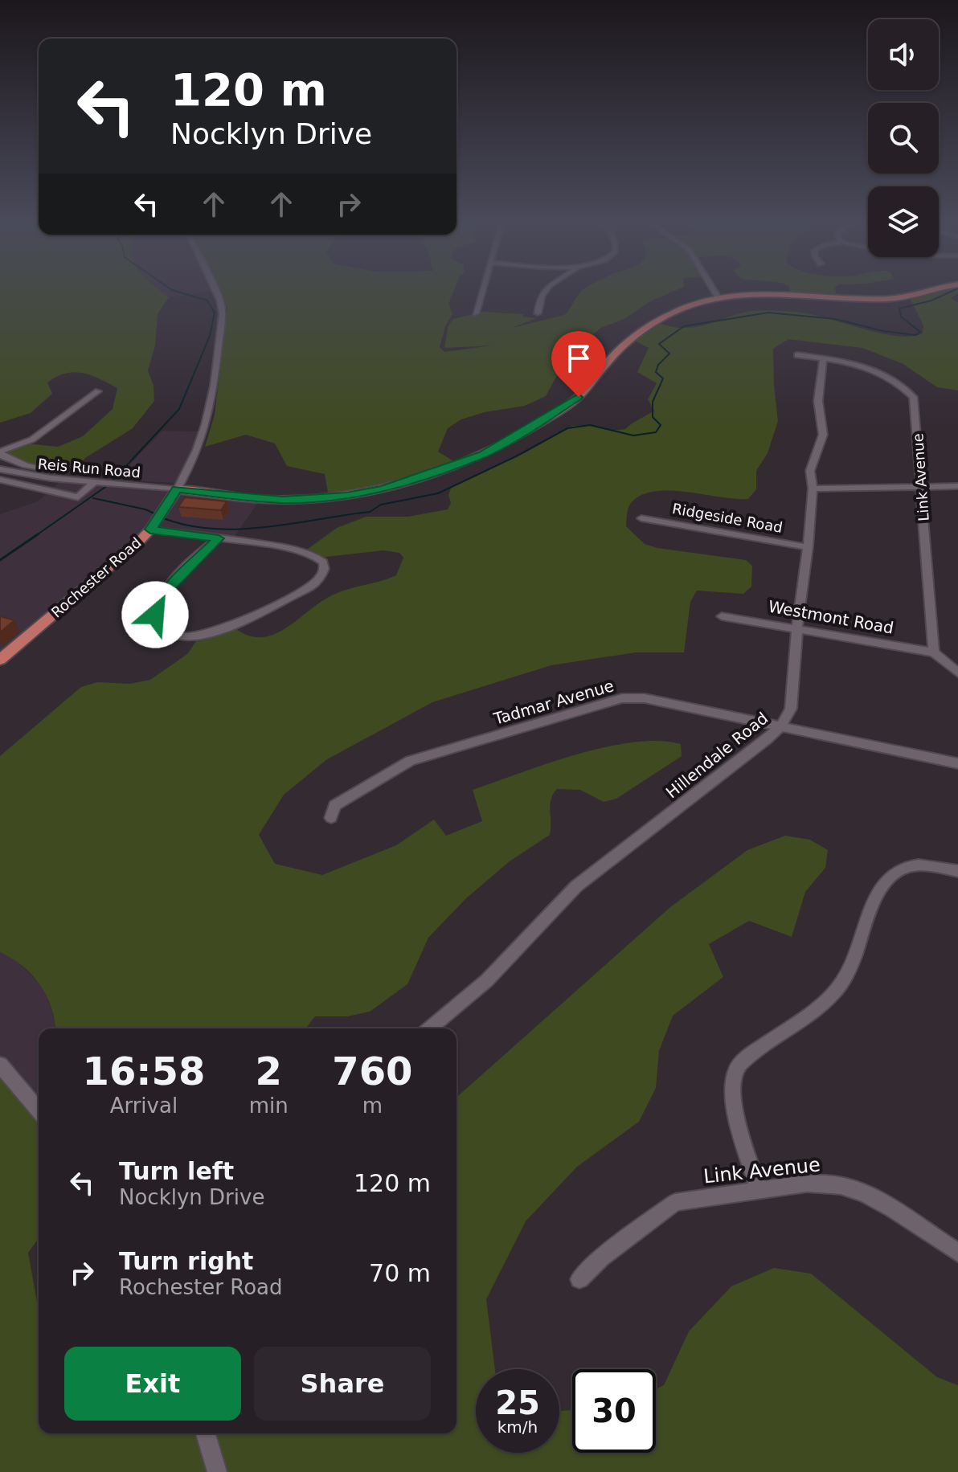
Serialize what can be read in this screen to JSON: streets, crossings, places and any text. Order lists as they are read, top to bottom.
{
  "streets": {
    "main road": ["Rochester Road"],
    "street": [
      "Reis Run Road",
      "Link Avenue",
      "Ridgeside Road",
      "Westmont Road",
      "Tadmar Avenue",
      "Hillendale Road"
    ]
  },
  "crossings": [
    ["Reis Run Road", "Rochester Road"],
    ["Link Avenue", "Westmont Road"],
    ["Link Avenue", "Hillendale Road"],
    ["Ridgeside Road", "Hillendale Road"],
    ["Westmont Road", "Hillendale Road"],
    ["Tadmar Avenue", "Hillendale Road"]
  ],
  "page": {
    "turn": ["120 m", "Nocklyn Drive"],
    "eta": [
      "16:58",
      "Arrival",
      "2",
      "min",
      "760",
      "m"
    ],
    "list": [
      {
        "name": "Turn left",
        "note": "Nocklyn Drive",
        "value": "120 m"
      },
      {
        "name": "Turn right",
        "note": "Rochester Road",
        "value": "70 m"
      }
    ],
    "buttons": ["Exit", "Share"],
    "speed": "25 km/h",
    "limit": "30"
  }
}
